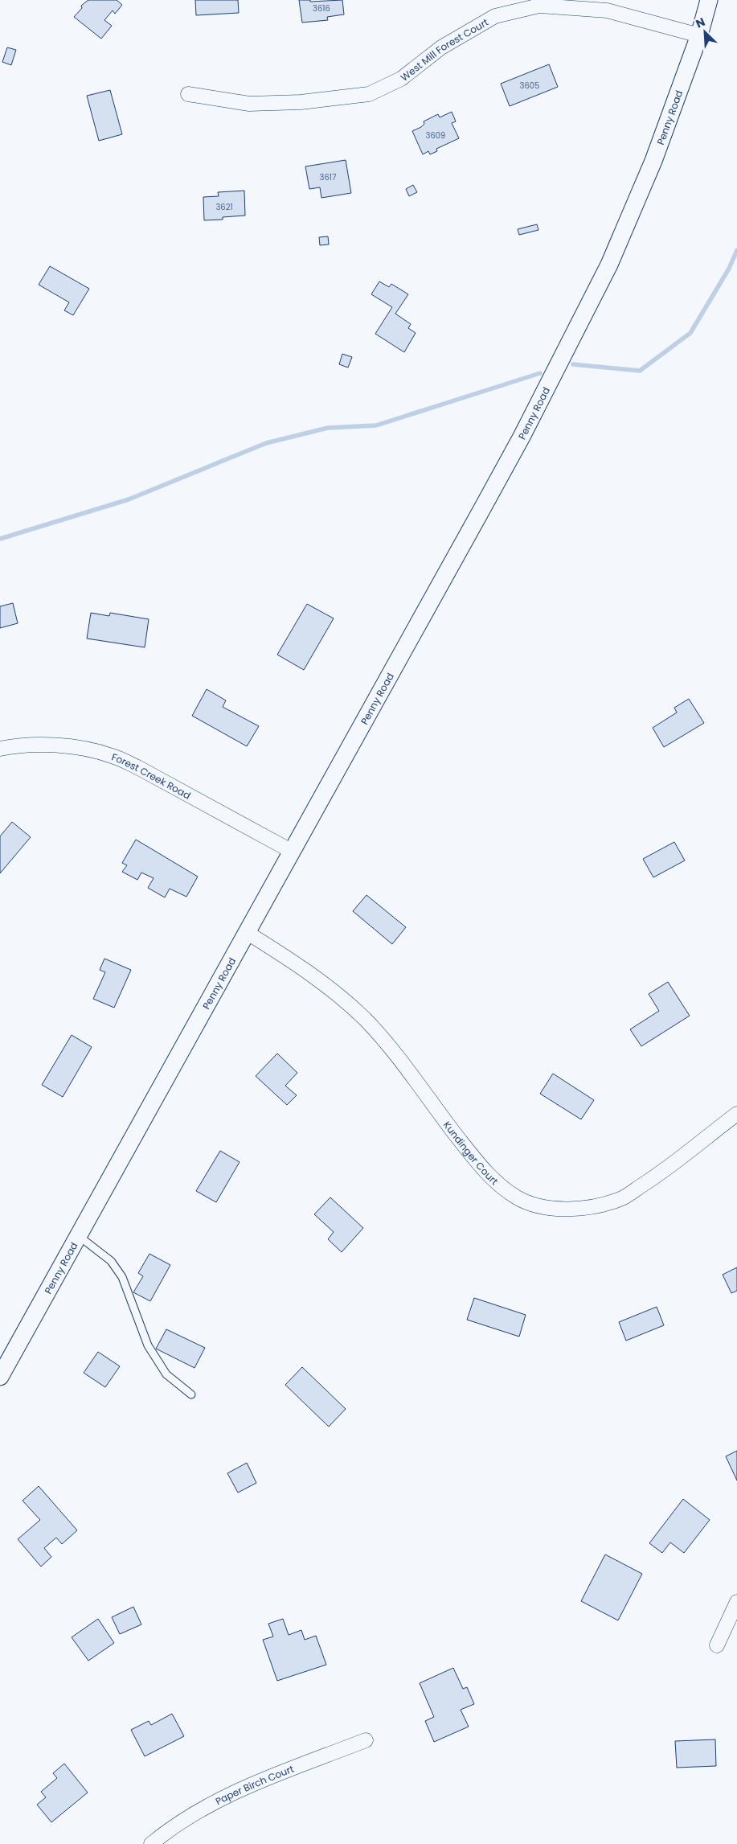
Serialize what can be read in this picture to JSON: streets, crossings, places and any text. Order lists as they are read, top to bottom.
{
  "streets": {
    "street": [
      "West Mill Forest Court",
      "Penny Road",
      "Forest Creek Road",
      "Kundinger Court",
      "Paper Birch Court"
    ]
  },
  "crossings": [
    ["West Mill Forest Court", "Penny Road"],
    ["Penny Road", "Forest Creek Road"],
    ["Penny Road", "Kundinger Court"]
  ],
  "house_numbers": [
    "3616",
    "3605",
    "3609",
    "3617",
    "3621"
  ],
  "north": "top left"
}
